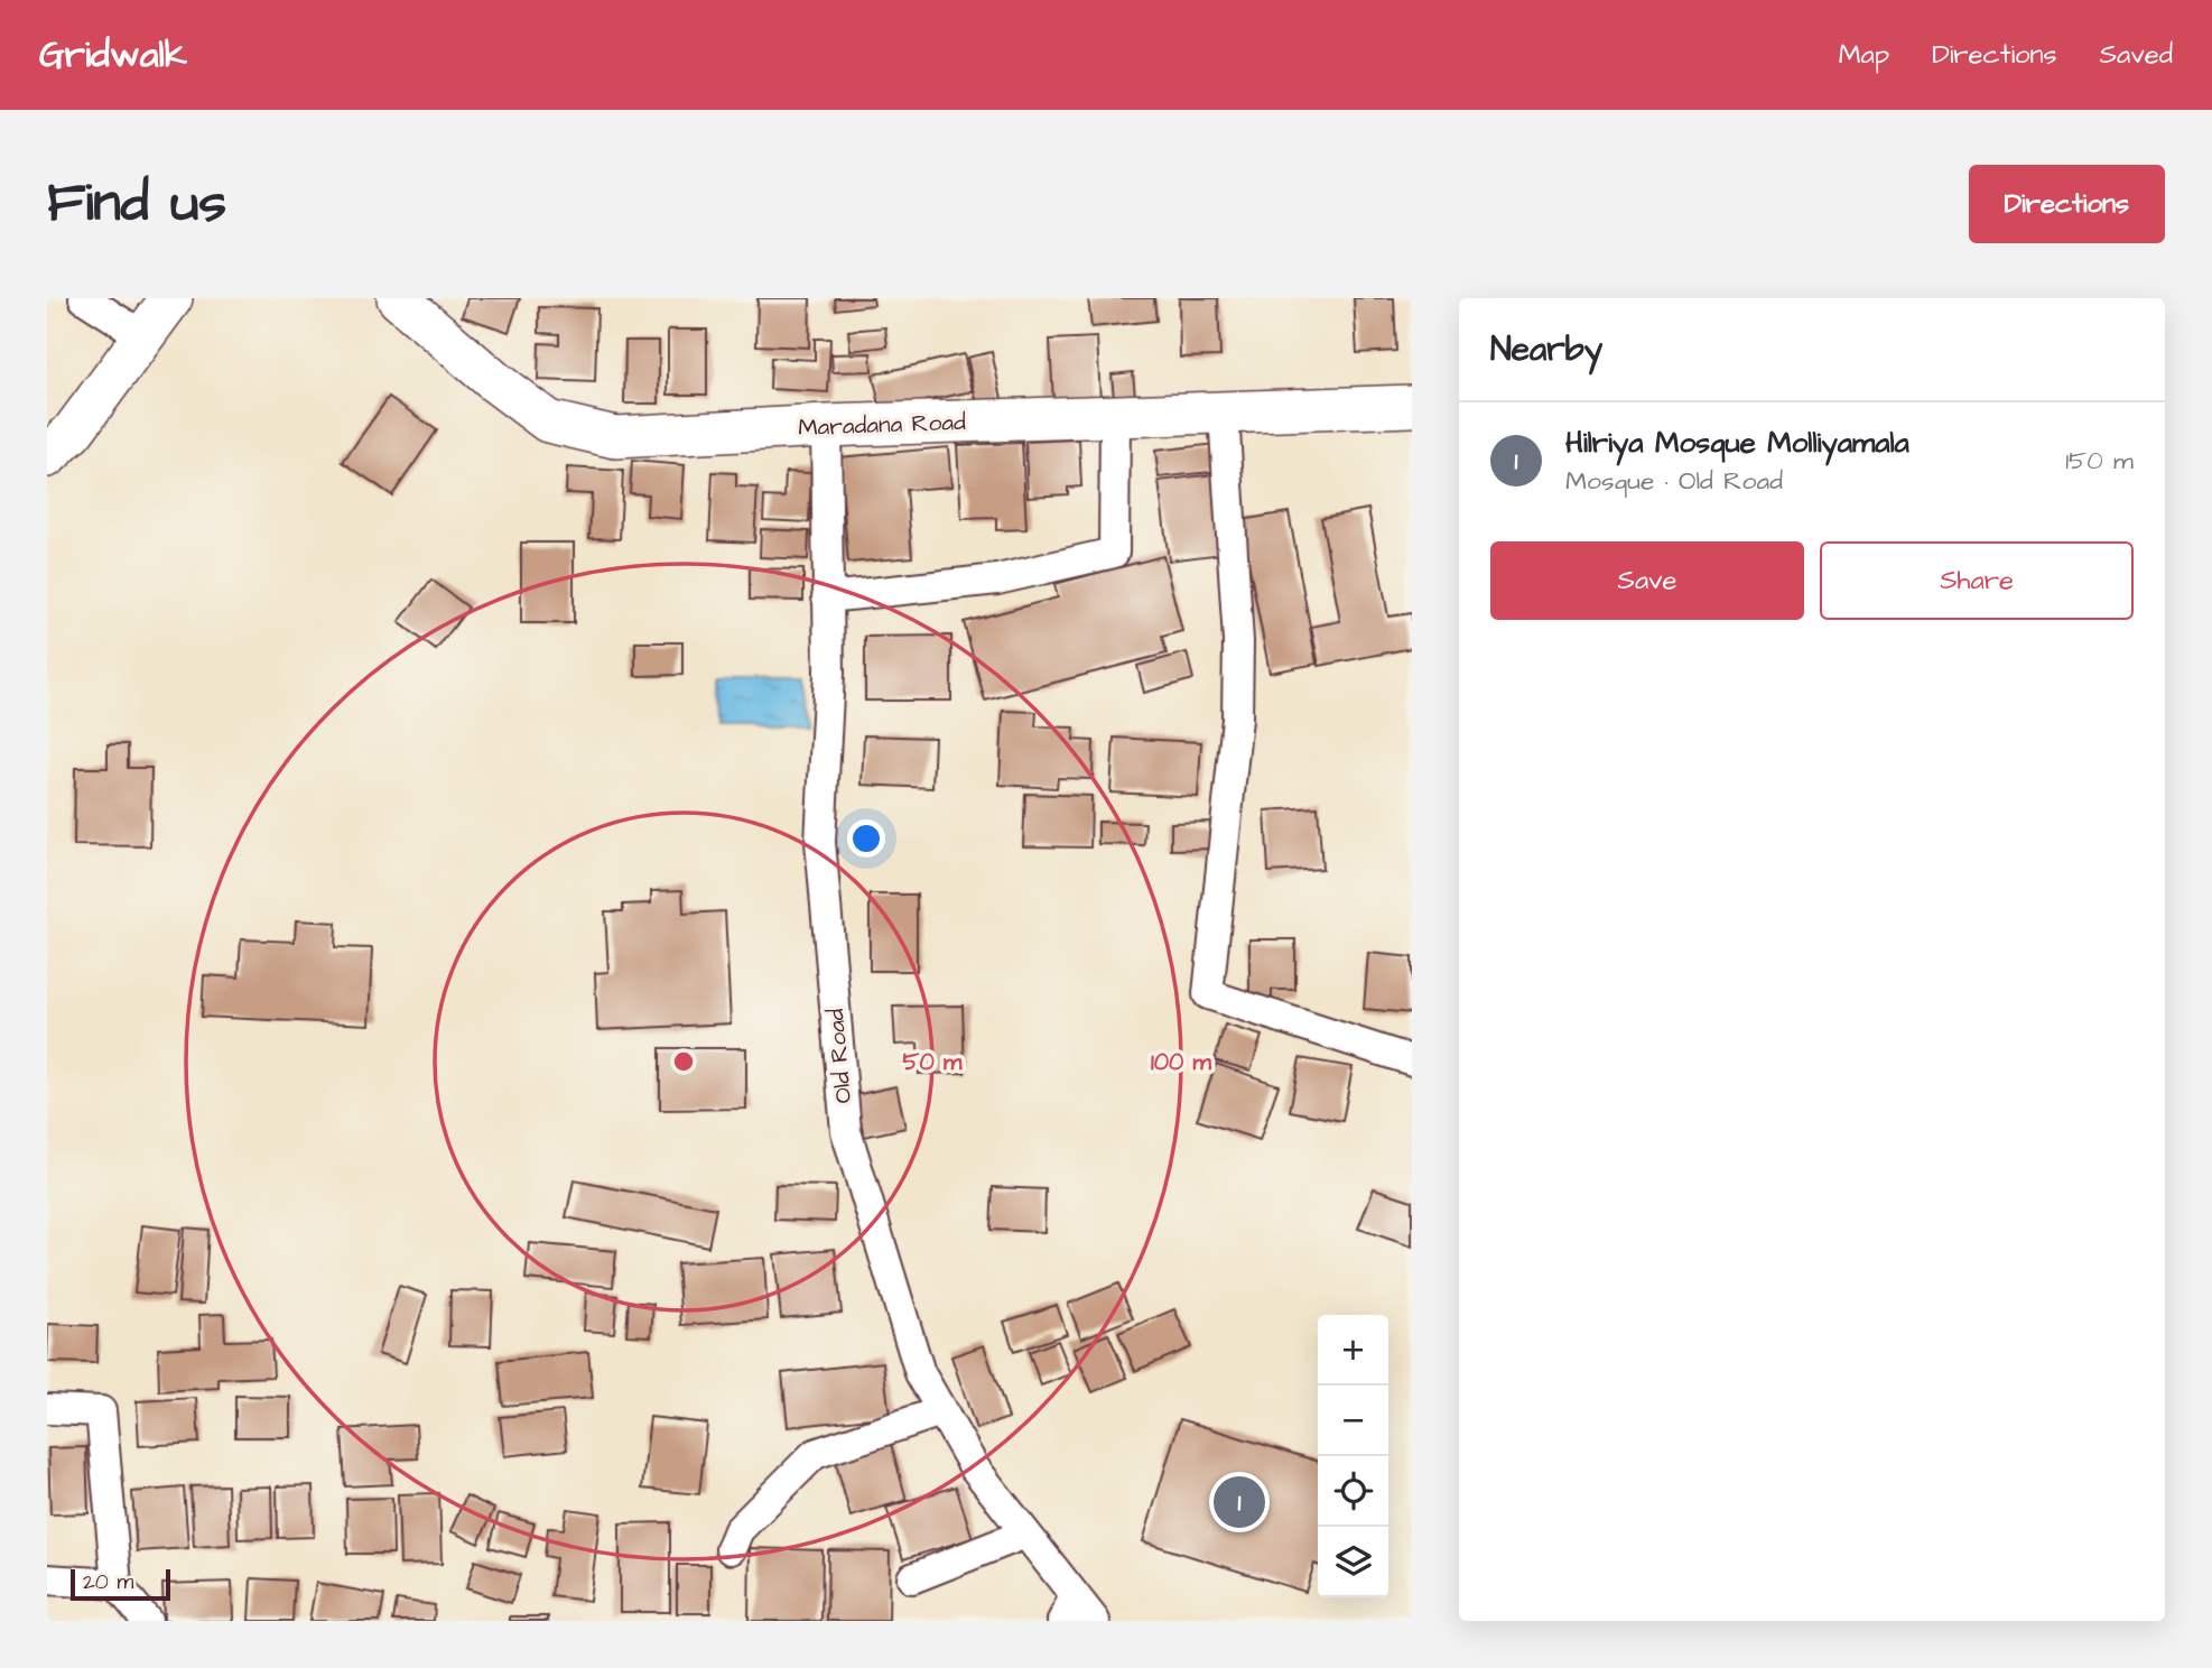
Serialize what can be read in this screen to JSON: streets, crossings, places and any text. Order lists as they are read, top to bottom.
{
  "streets": {
    "street": ["Maradana Road", "Old Road"]
  },
  "crossings": [
    ["Maradana Road", "Old Road"]
  ],
  "scale_bar": "20 m",
  "page": {
    "header": "Gridwalk",
    "nav": ["Map", "Directions", "Saved"],
    "buttons": [
      "Directions",
      ["Save", "Share"]
    ],
    "title": "Find us",
    "heading": "Nearby",
    "list": [
      {
        "mark": "1",
        "name": "Hilriya Mosque Molliyamala",
        "note": "Mosque · Old Road",
        "value": "150 m"
      }
    ],
    "map_buttons": ["+", "−"],
    "pins": "1",
    "scale": "20 m"
  },
  "rings": ["50 m", "100 m"]
}
